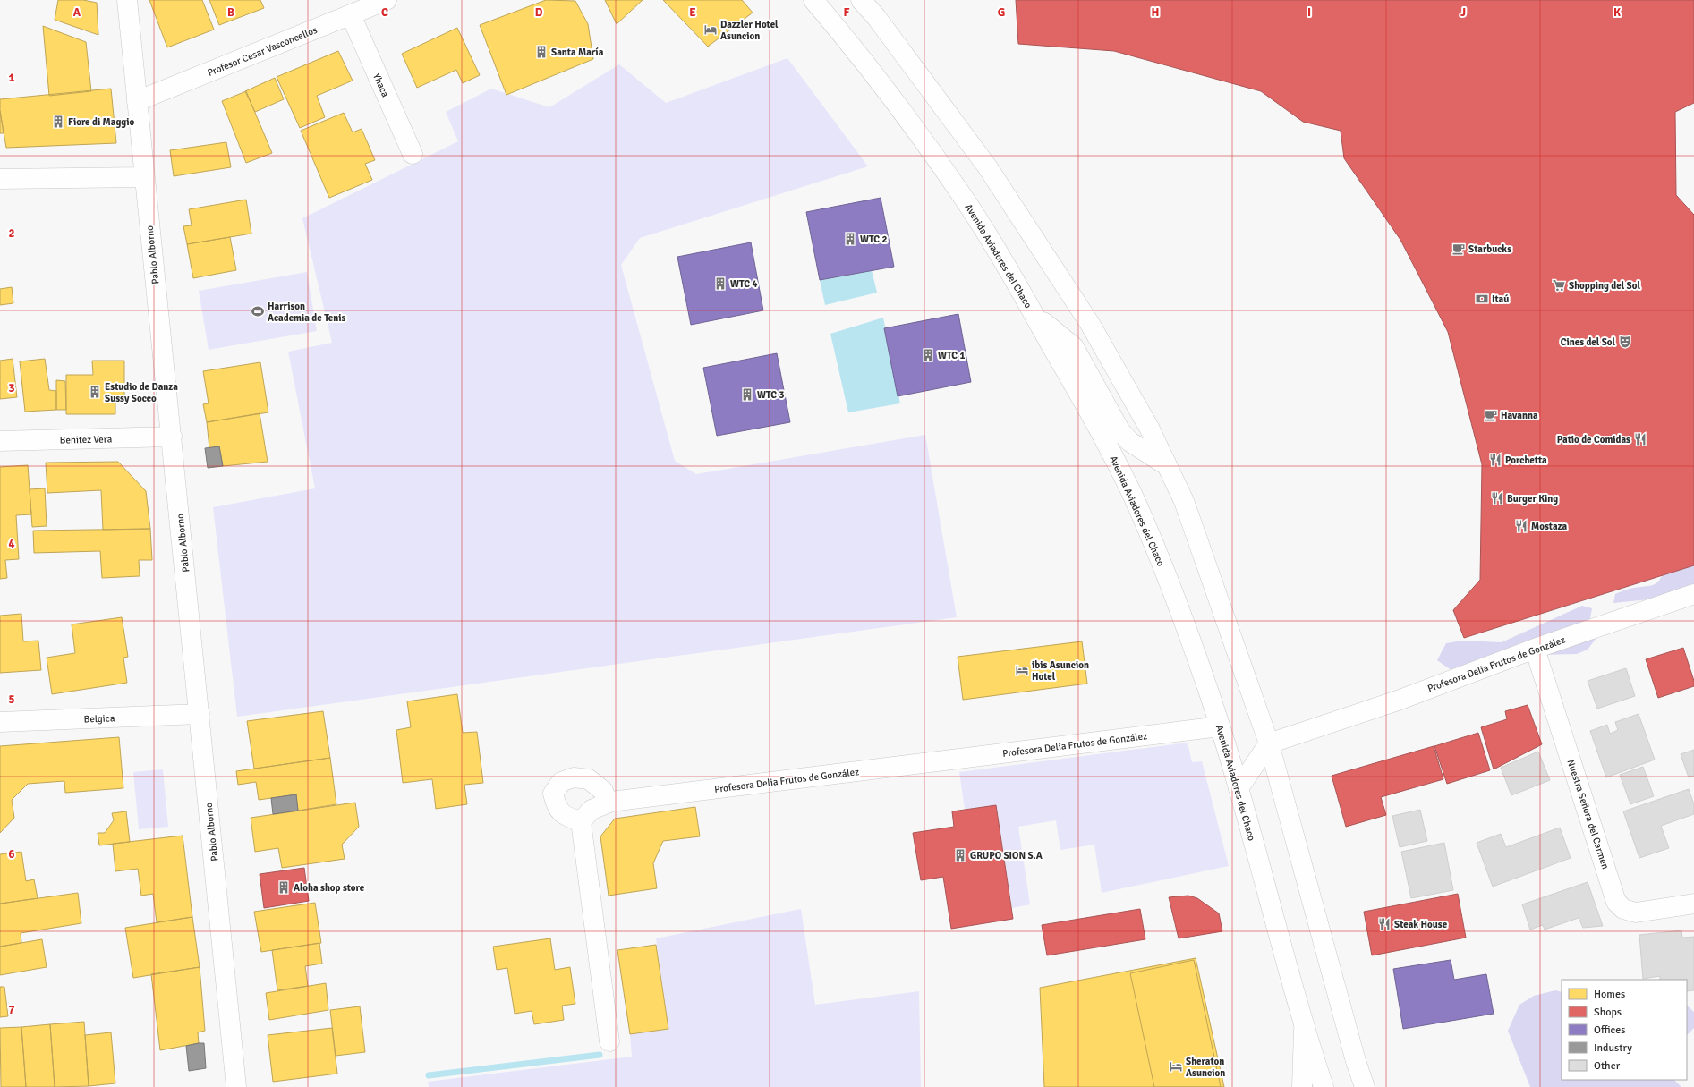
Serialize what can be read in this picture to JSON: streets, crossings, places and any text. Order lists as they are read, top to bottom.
{
  "streets": {
    "main road": [
      "Profesor Cesar Vasconcellos",
      "Yhaca",
      "Pablo Alborno",
      "Avenida Aviadores del Chaco",
      "Benitez Vera",
      "Profesora Delia Frutos de González",
      "Belgica",
      "Nuestra Señora del Carmen"
    ]
  },
  "crossings": [
    ["Profesor Cesar Vasconcellos", "Yhaca"],
    ["Profesor Cesar Vasconcellos", "Pablo Alborno"],
    ["Pablo Alborno", "Benitez Vera"],
    ["Pablo Alborno", "Belgica"],
    ["Avenida Aviadores del Chaco", "Profesora Delia Frutos de González"],
    ["Profesora Delia Frutos de González", "Nuestra Señora del Carmen"]
  ],
  "places": {
    "hotel": ["Dazzler Hotel Asuncion", "ibis Asuncion Hotel", "Sheraton Asuncion"],
    "building": [
      "Santa María",
      "Fiore di Maggio",
      "WTC 2",
      "WTC 4",
      "WTC 1",
      "Estudio de Danza Sussy Socco",
      "WTC 3",
      "GRUPO SION S.A",
      "Aloha shop store"
    ],
    "cafe": ["Starbucks", "Havanna"],
    "supermarket": ["Shopping del Sol"],
    "bank": ["Itaú"],
    "sports": ["Harrison Academia de Tenis"],
    "theatre": ["Cines del Sol"],
    "restaurant": [
      "Patio de Comidas",
      "Porchetta",
      "Burger King",
      "Mostaza",
      "Steak House"
    ]
  },
  "legend": [
    "Homes",
    "Shops",
    "Offices",
    "Industry",
    "Other"
  ],
  "grid": {
    "columns": [
      "A",
      "B",
      "C",
      "D",
      "E",
      "F",
      "G",
      "H",
      "I",
      "J",
      "K"
    ],
    "rows": [
      "1",
      "2",
      "3",
      "4",
      "5",
      "6",
      "7"
    ]
  }
}
